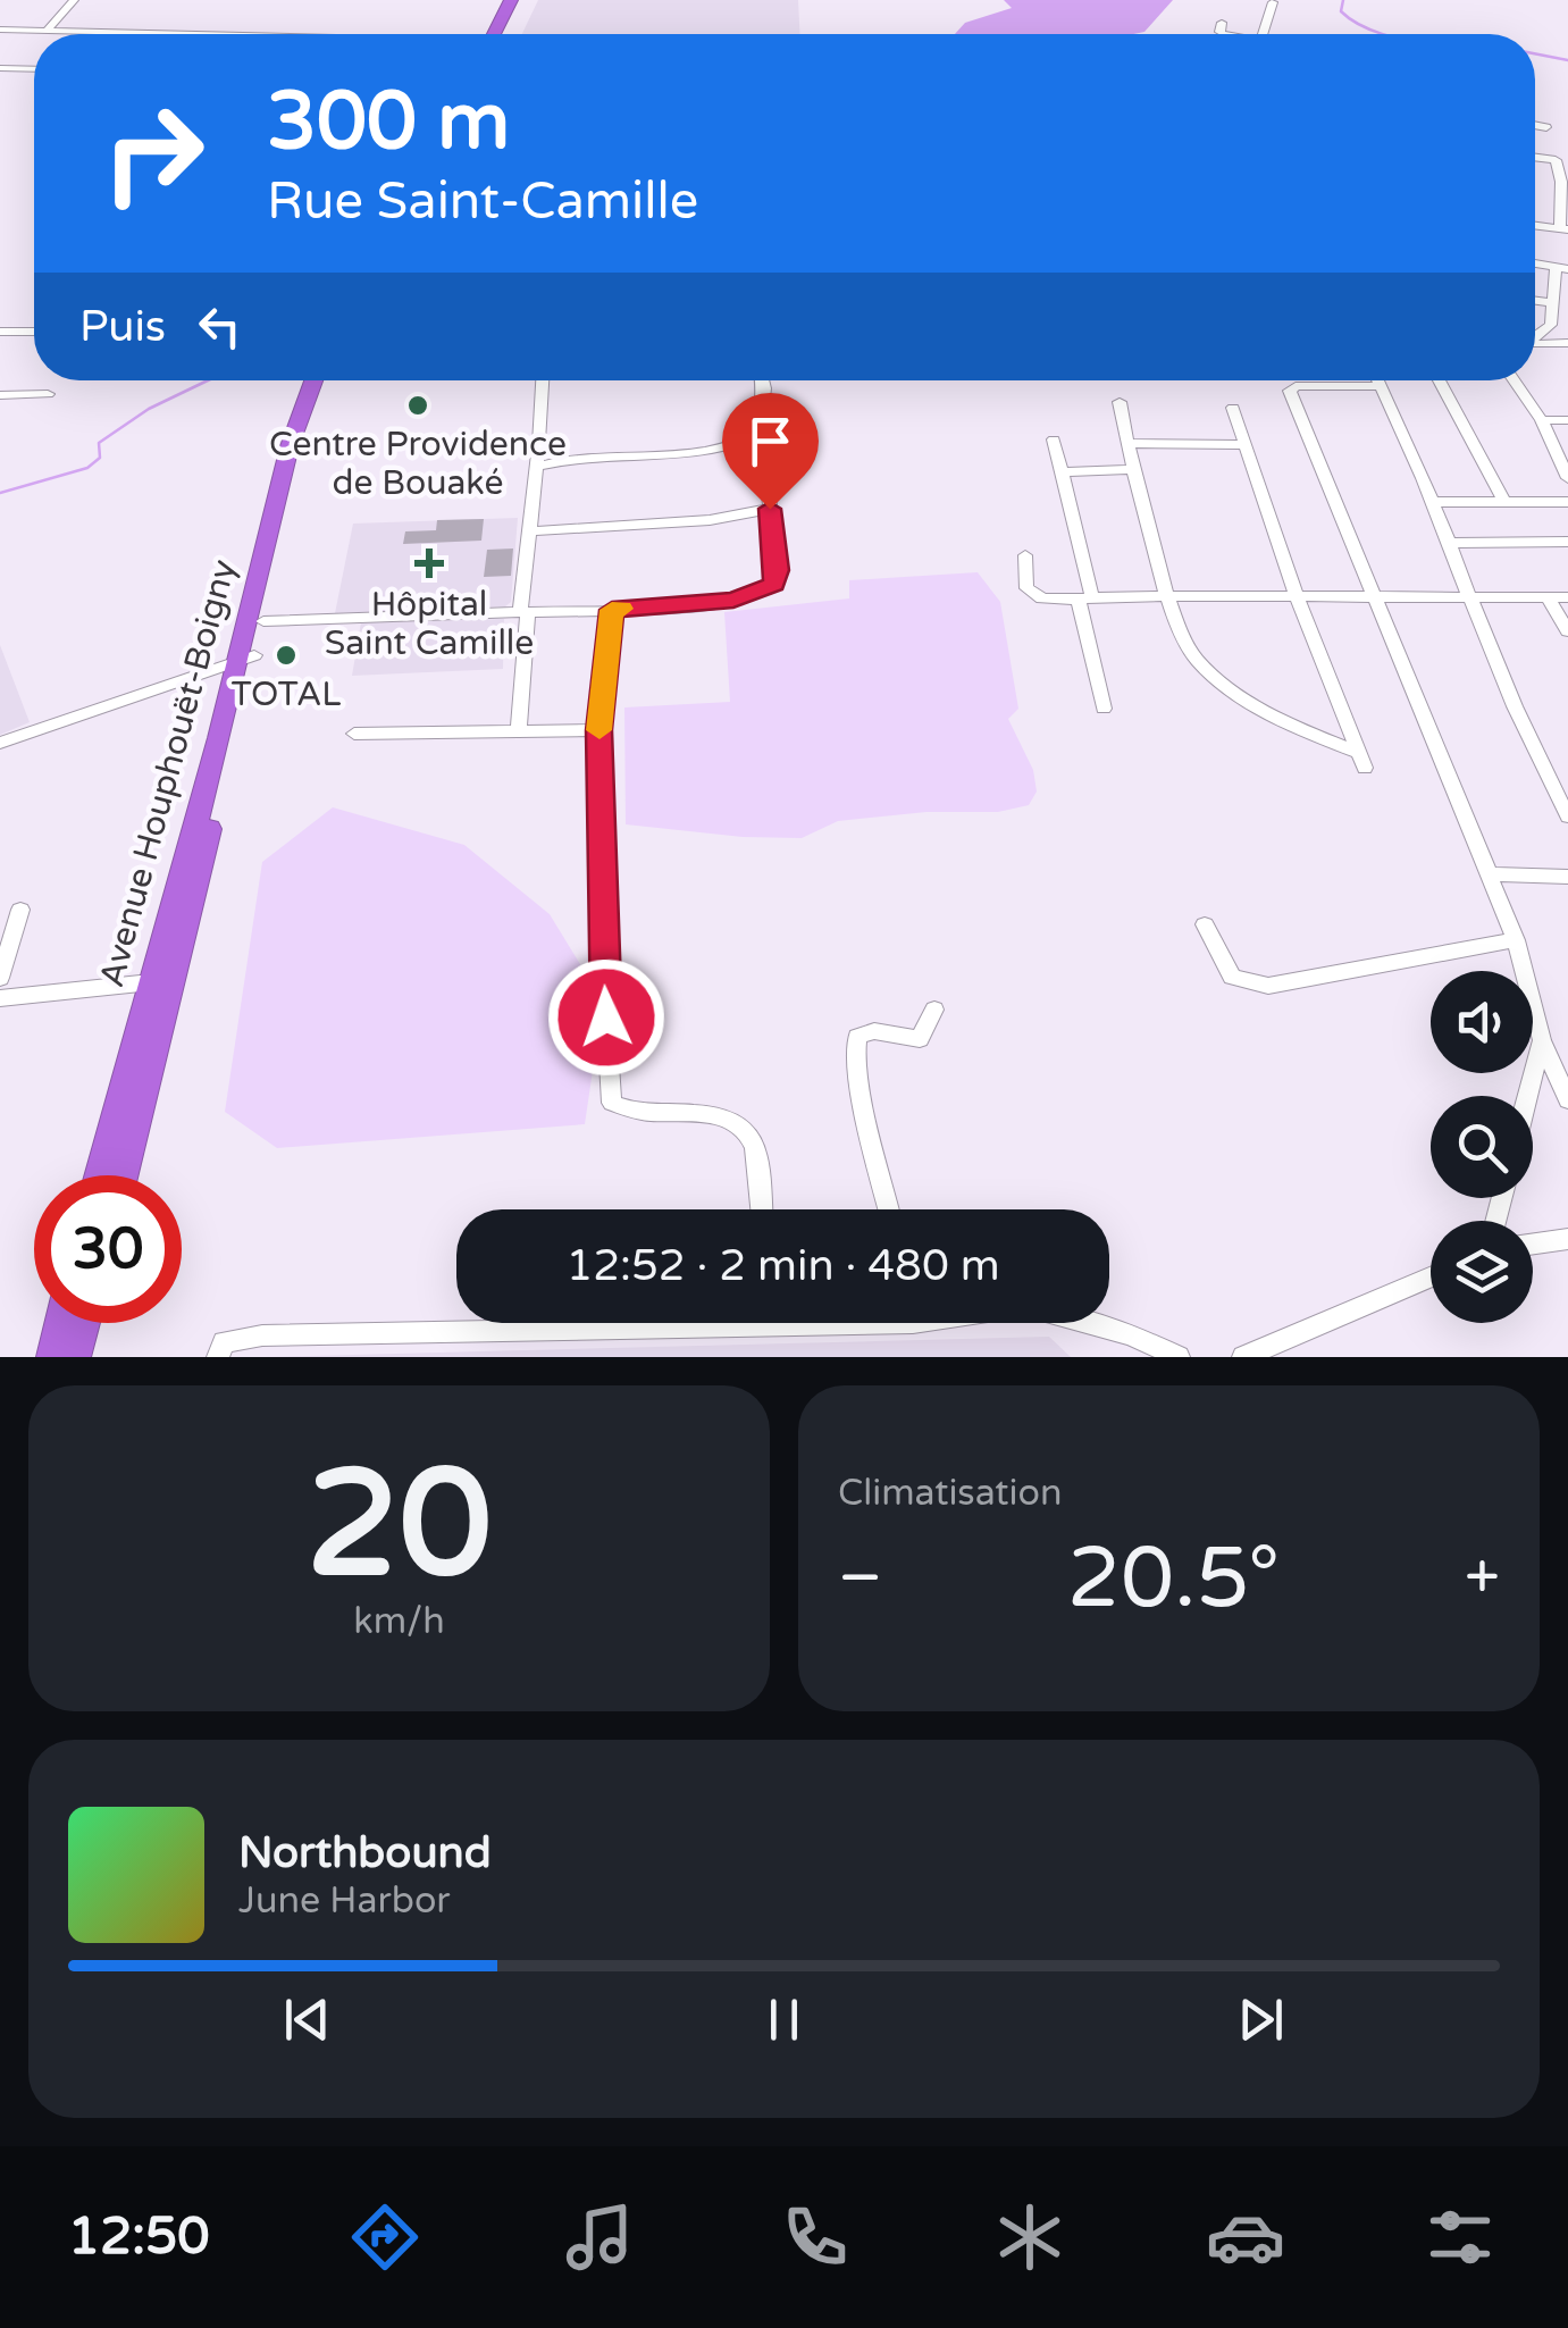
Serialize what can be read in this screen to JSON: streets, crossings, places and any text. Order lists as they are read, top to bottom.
{
  "streets": {
    "highway": ["Avenue Houphouët-Boigny"]
  },
  "places": {
    "other": ["Centre Providence de Bouaké", "TOTAL"],
    "health": ["Hôpital Saint Camille"]
  },
  "page": {
    "turn": ["300 m", "Rue Saint-Camille"],
    "then": "Puis",
    "limit": "30",
    "trip": "12:52 · 2 min · 480 m",
    "tile": [
      ["20", "km/h"],
      "Climatisation"
    ],
    "heat": ["−", "20.5°", "+"],
    "song": ["Northbound", "June Harbor"],
    "tabs": "12:50"
  }
}
